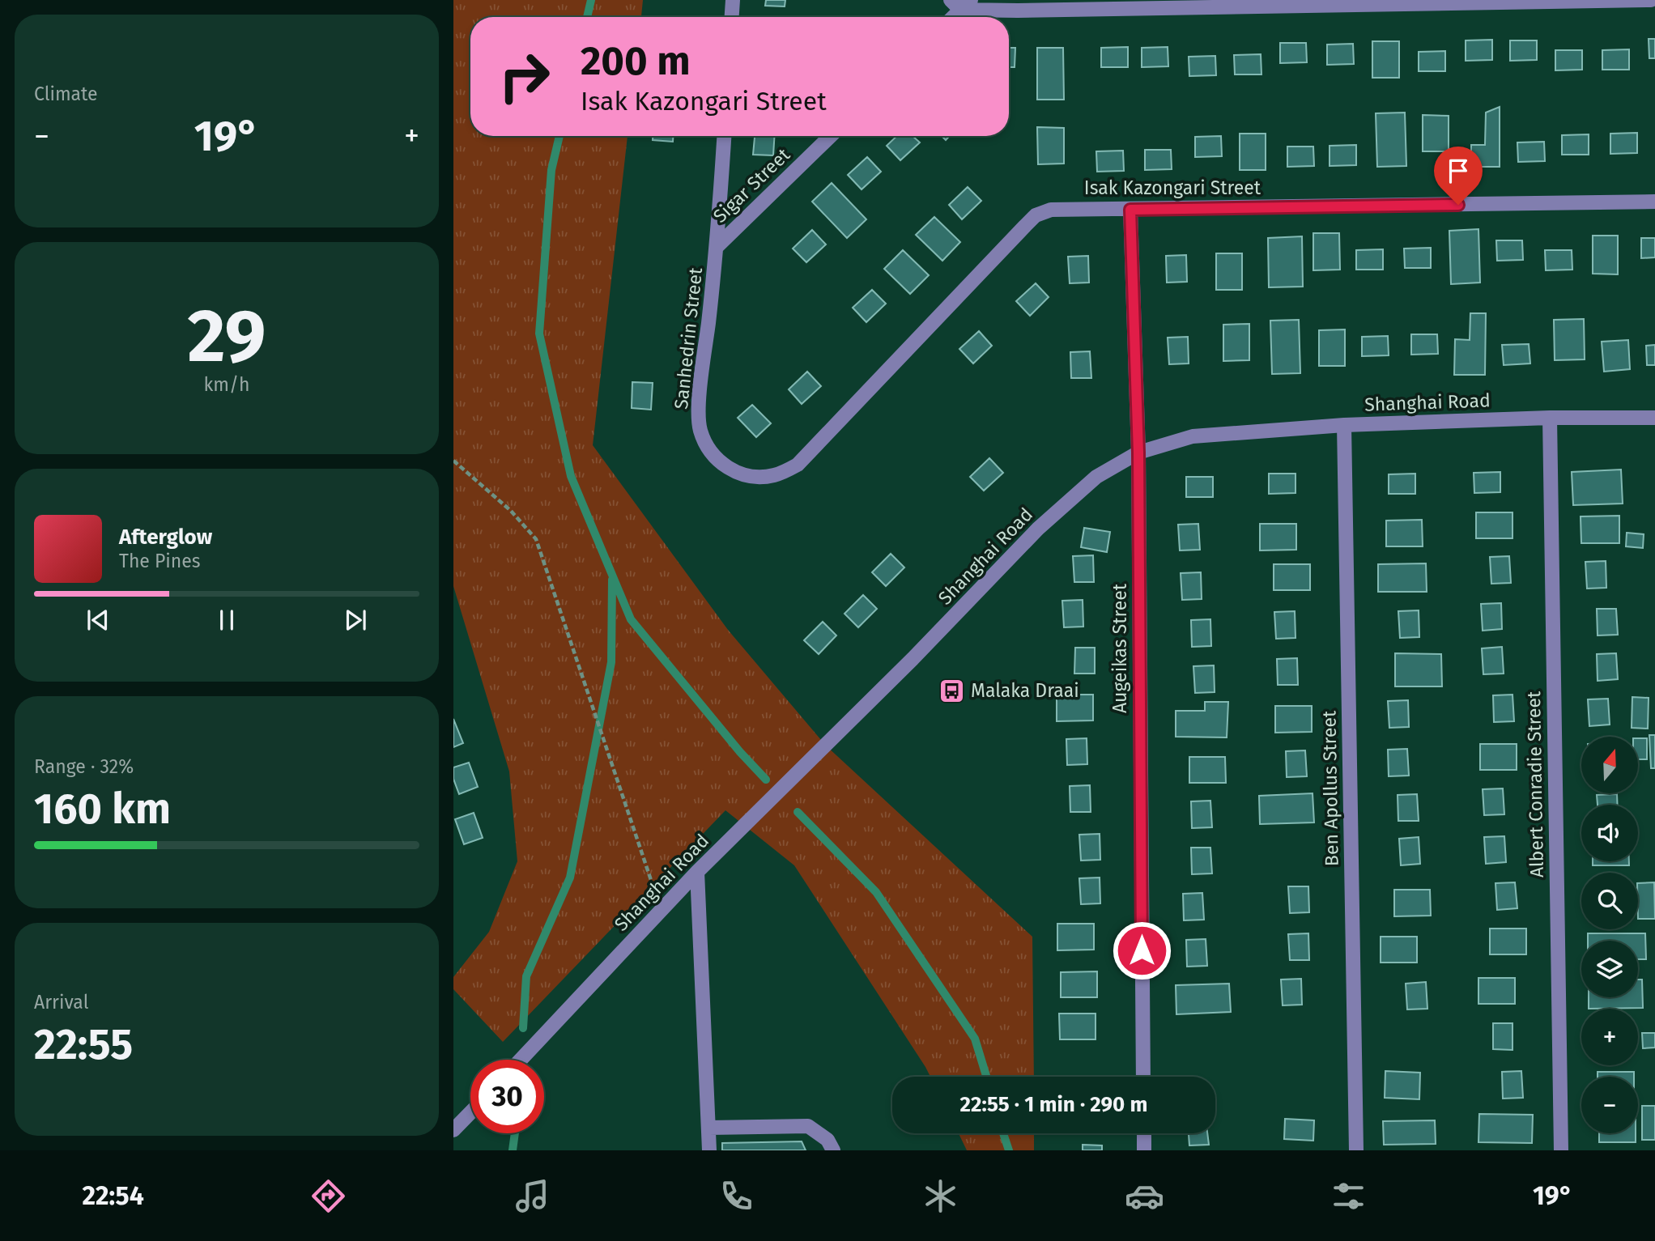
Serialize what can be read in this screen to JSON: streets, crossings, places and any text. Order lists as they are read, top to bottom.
{
  "streets": {
    "street": [
      "Sigar Street",
      "Isak Kazongari Street",
      "Sanhedrin Street",
      "Shanghai Road",
      "Augeikas Street",
      "Albert Conradie Street",
      "Ben Apollus Street"
    ]
  },
  "crossings": [
    ["Sigar Street", "Sanhedrin Street"],
    ["Isak Kazongari Street", "Sanhedrin Street"],
    ["Isak Kazongari Street", "Augeikas Street"],
    ["Shanghai Road", "Augeikas Street"],
    ["Shanghai Road", "Albert Conradie Street"],
    ["Shanghai Road", "Ben Apollus Street"]
  ],
  "places": {
    "bus stop": ["Malaka Draai"]
  },
  "north": "top",
  "page": {
    "tile": [
      "Climate",
      ["29", "km/h"],
      ["Range · 32%", "160 km"],
      ["Arrival", "22:55"]
    ],
    "turn": ["200 m", "Isak Kazongari Street"],
    "heat": ["−", "19°", "+"],
    "song": ["Afterglow", "The Pines"],
    "map_buttons": ["+", "−"],
    "limit": "30",
    "trip": "22:55 · 1 min · 290 m",
    "tabs": ["22:54", "19°"]
  }
}
